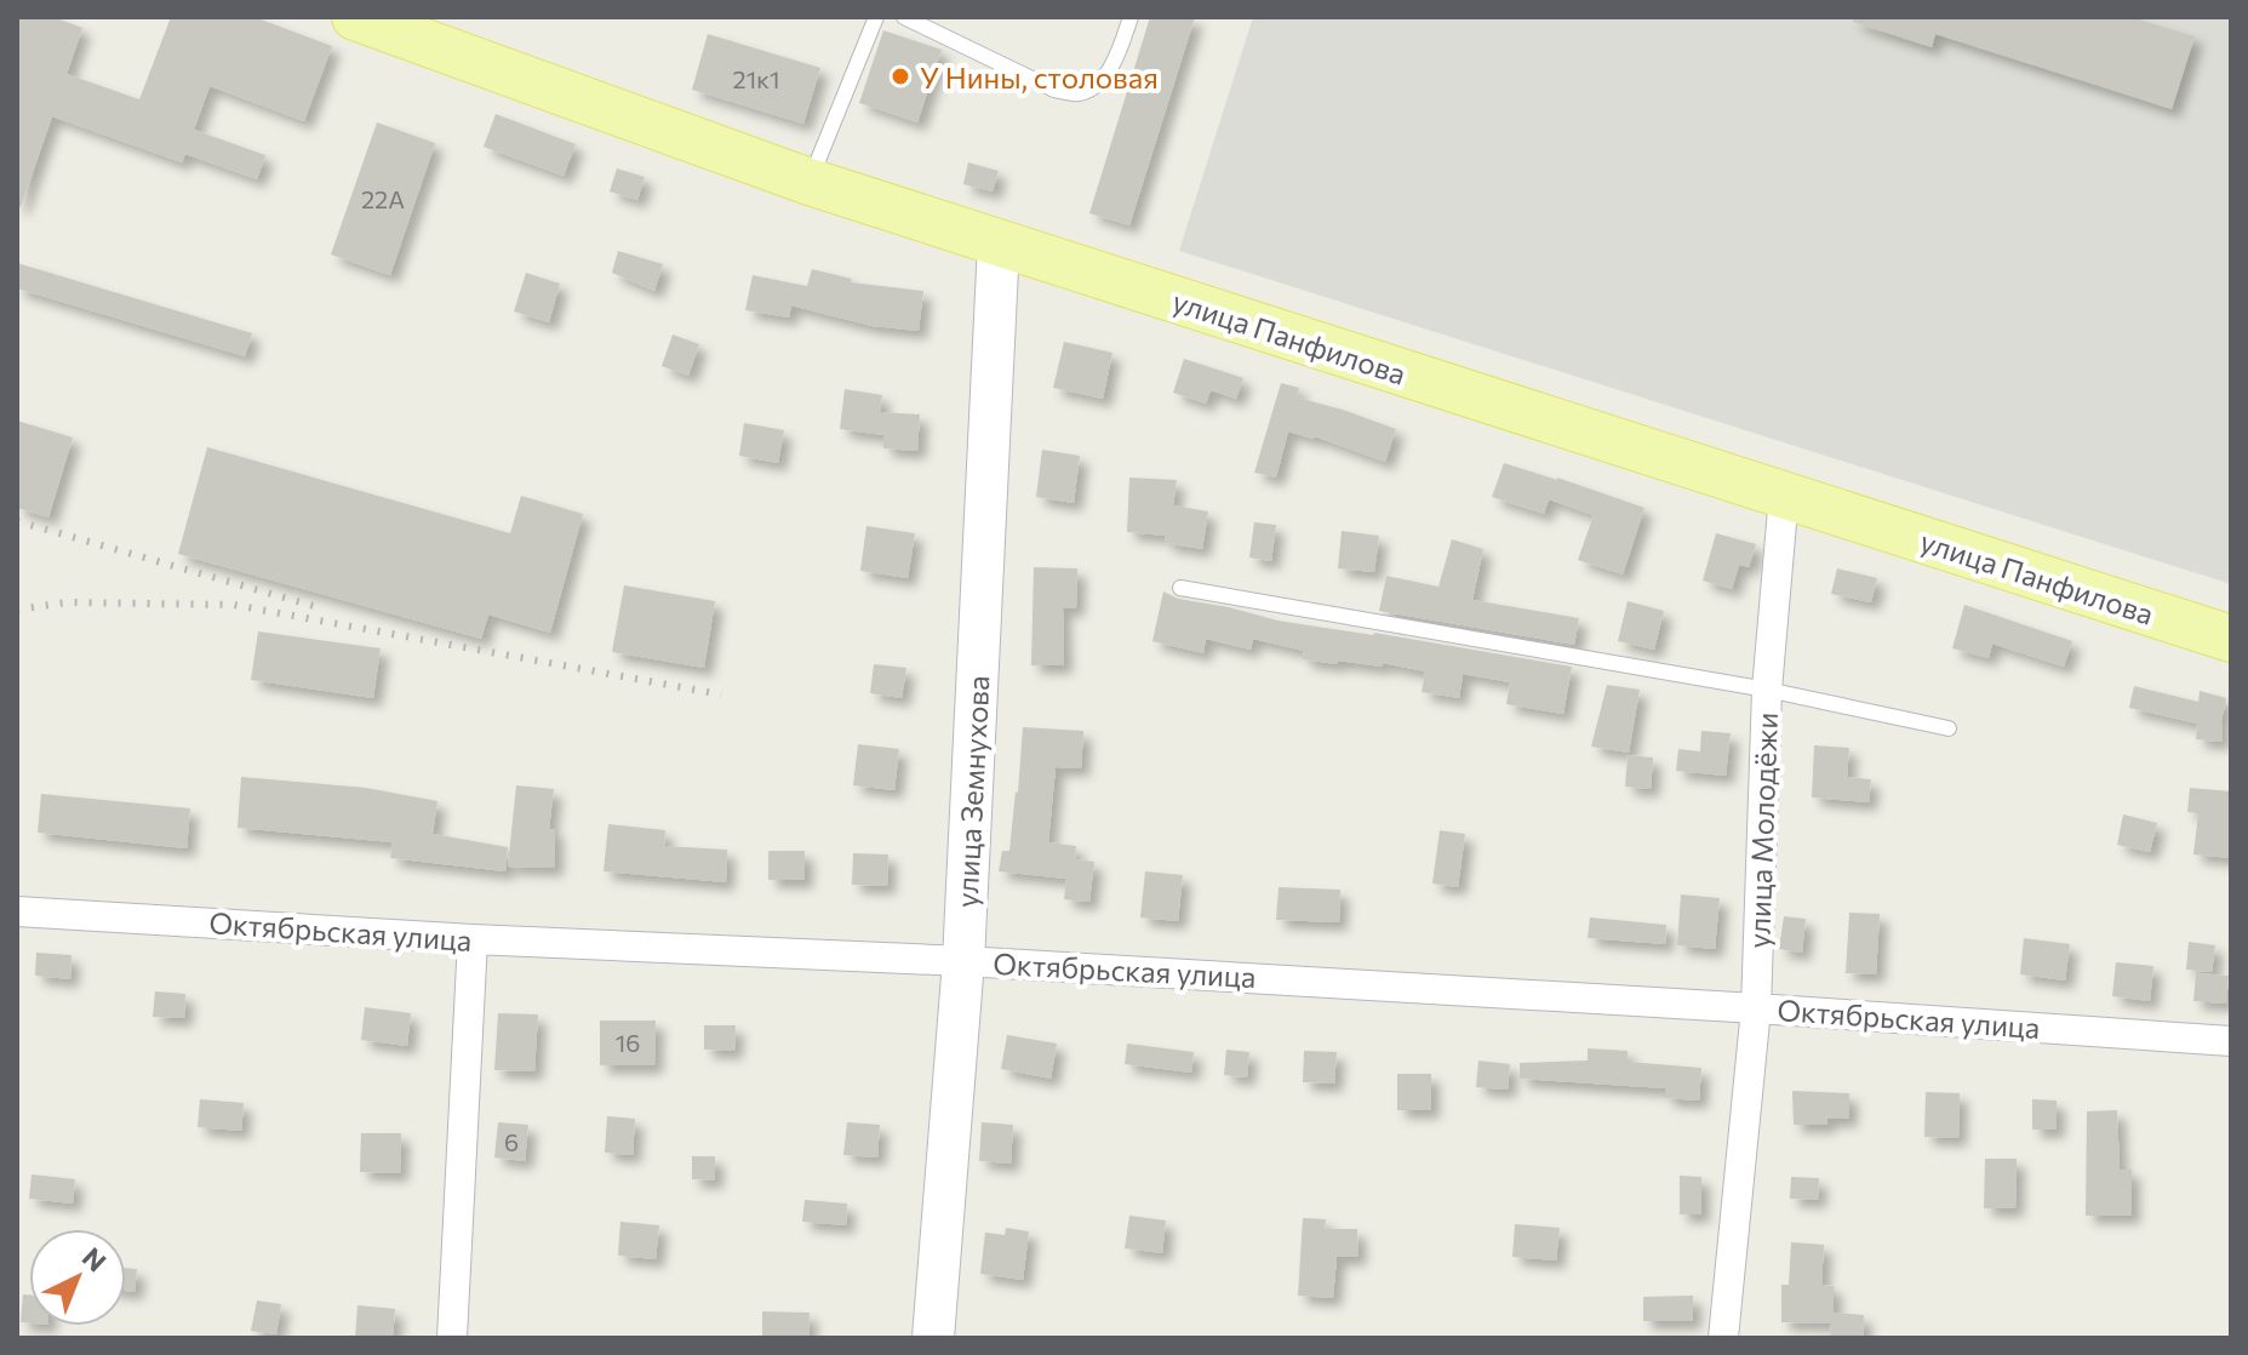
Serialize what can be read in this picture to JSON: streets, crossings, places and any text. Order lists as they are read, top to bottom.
{
  "streets": {
    "main road": ["улица Панфилова", "улица Земнухова"],
    "street": ["улица Молодёжи", "Октябрьская улица"]
  },
  "crossings": [
    ["улица Панфилова", "улица Земнухова"],
    ["улица Панфилова", "улица Молодёжи"],
    ["улица Земнухова", "Октябрьская улица"],
    ["улица Молодёжи", "Октябрьская улица"]
  ],
  "places": ["У Нины, столовая"],
  "house_numbers": [
    "21к1",
    "22А",
    "16",
    "6"
  ],
  "north": "top right"
}
